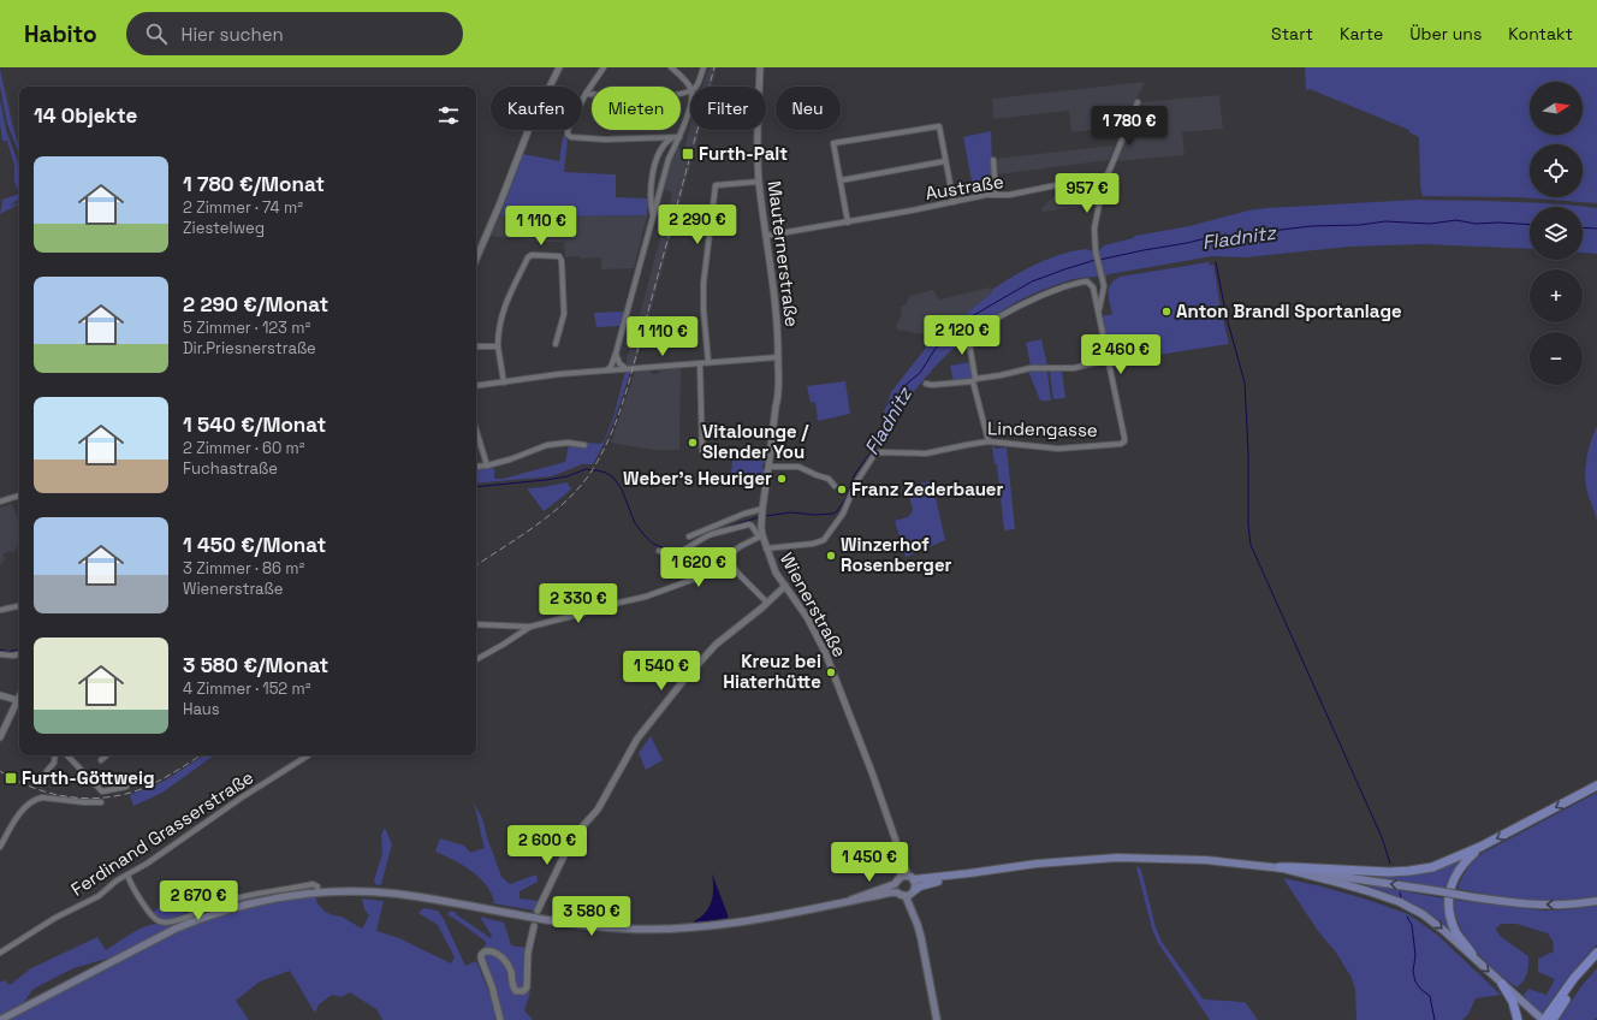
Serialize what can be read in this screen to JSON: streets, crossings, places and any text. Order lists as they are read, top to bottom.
{
  "streets": {
    "street": [
      "Austraße",
      "Mauternerstraße",
      "Lindengasse",
      "Wienerstraße",
      "Ferdinand Grasserstraße"
    ]
  },
  "crossings": [
    ["Austraße", "Mauternerstraße"],
    ["Mauternerstraße", "Wienerstraße"],
    ["Lindengasse", "Wienerstraße"]
  ],
  "water": ["Fladnitz"],
  "places": {
    "transit": ["Furth-Palt", "Furth-Göttweig"],
    "other": [
      "Anton Brandl Sportanlage",
      "Vitalounge / Slender You",
      "Weber's Heuriger",
      "Franz Zederbauer",
      "Winzerhof Rosenberger",
      "Kreuz bei Hiaterhütte"
    ]
  },
  "north": "right",
  "page": {
    "header": "Habito",
    "search": "Hier suchen",
    "nav": [
      "Start",
      "Karte",
      "Über uns",
      "Kontakt"
    ],
    "map_buttons": ["+", "−"],
    "chip": [
      "Kaufen",
      "Mieten",
      "Filter",
      "Neu"
    ],
    "heading": "14 Objekte",
    "price": [
      "1 780 €",
      "957 €",
      "2 290 €",
      "1 110 €",
      "2 120 €",
      "1 110 €",
      "2 460 €",
      "1 620 €",
      "2 330 €",
      "1 540 €",
      "2 600 €",
      "1 450 €",
      "2 670 €",
      "3 580 €"
    ],
    "list": [
      {
        "name": "1 780 €/Monat",
        "note": "2 Zimmer · 74 m² · Ziestelweg"
      },
      {
        "name": "2 290 €/Monat",
        "note": "5 Zimmer · 123 m² · Dir.Priesnerstraße"
      },
      {
        "name": "1 540 €/Monat",
        "note": "2 Zimmer · 60 m² · Fuchastraße"
      },
      {
        "name": "1 450 €/Monat",
        "note": "3 Zimmer · 86 m² · Wienerstraße"
      },
      {
        "name": "3 580 €/Monat",
        "note": "4 Zimmer · 152 m² · Haus"
      }
    ]
  }
}
